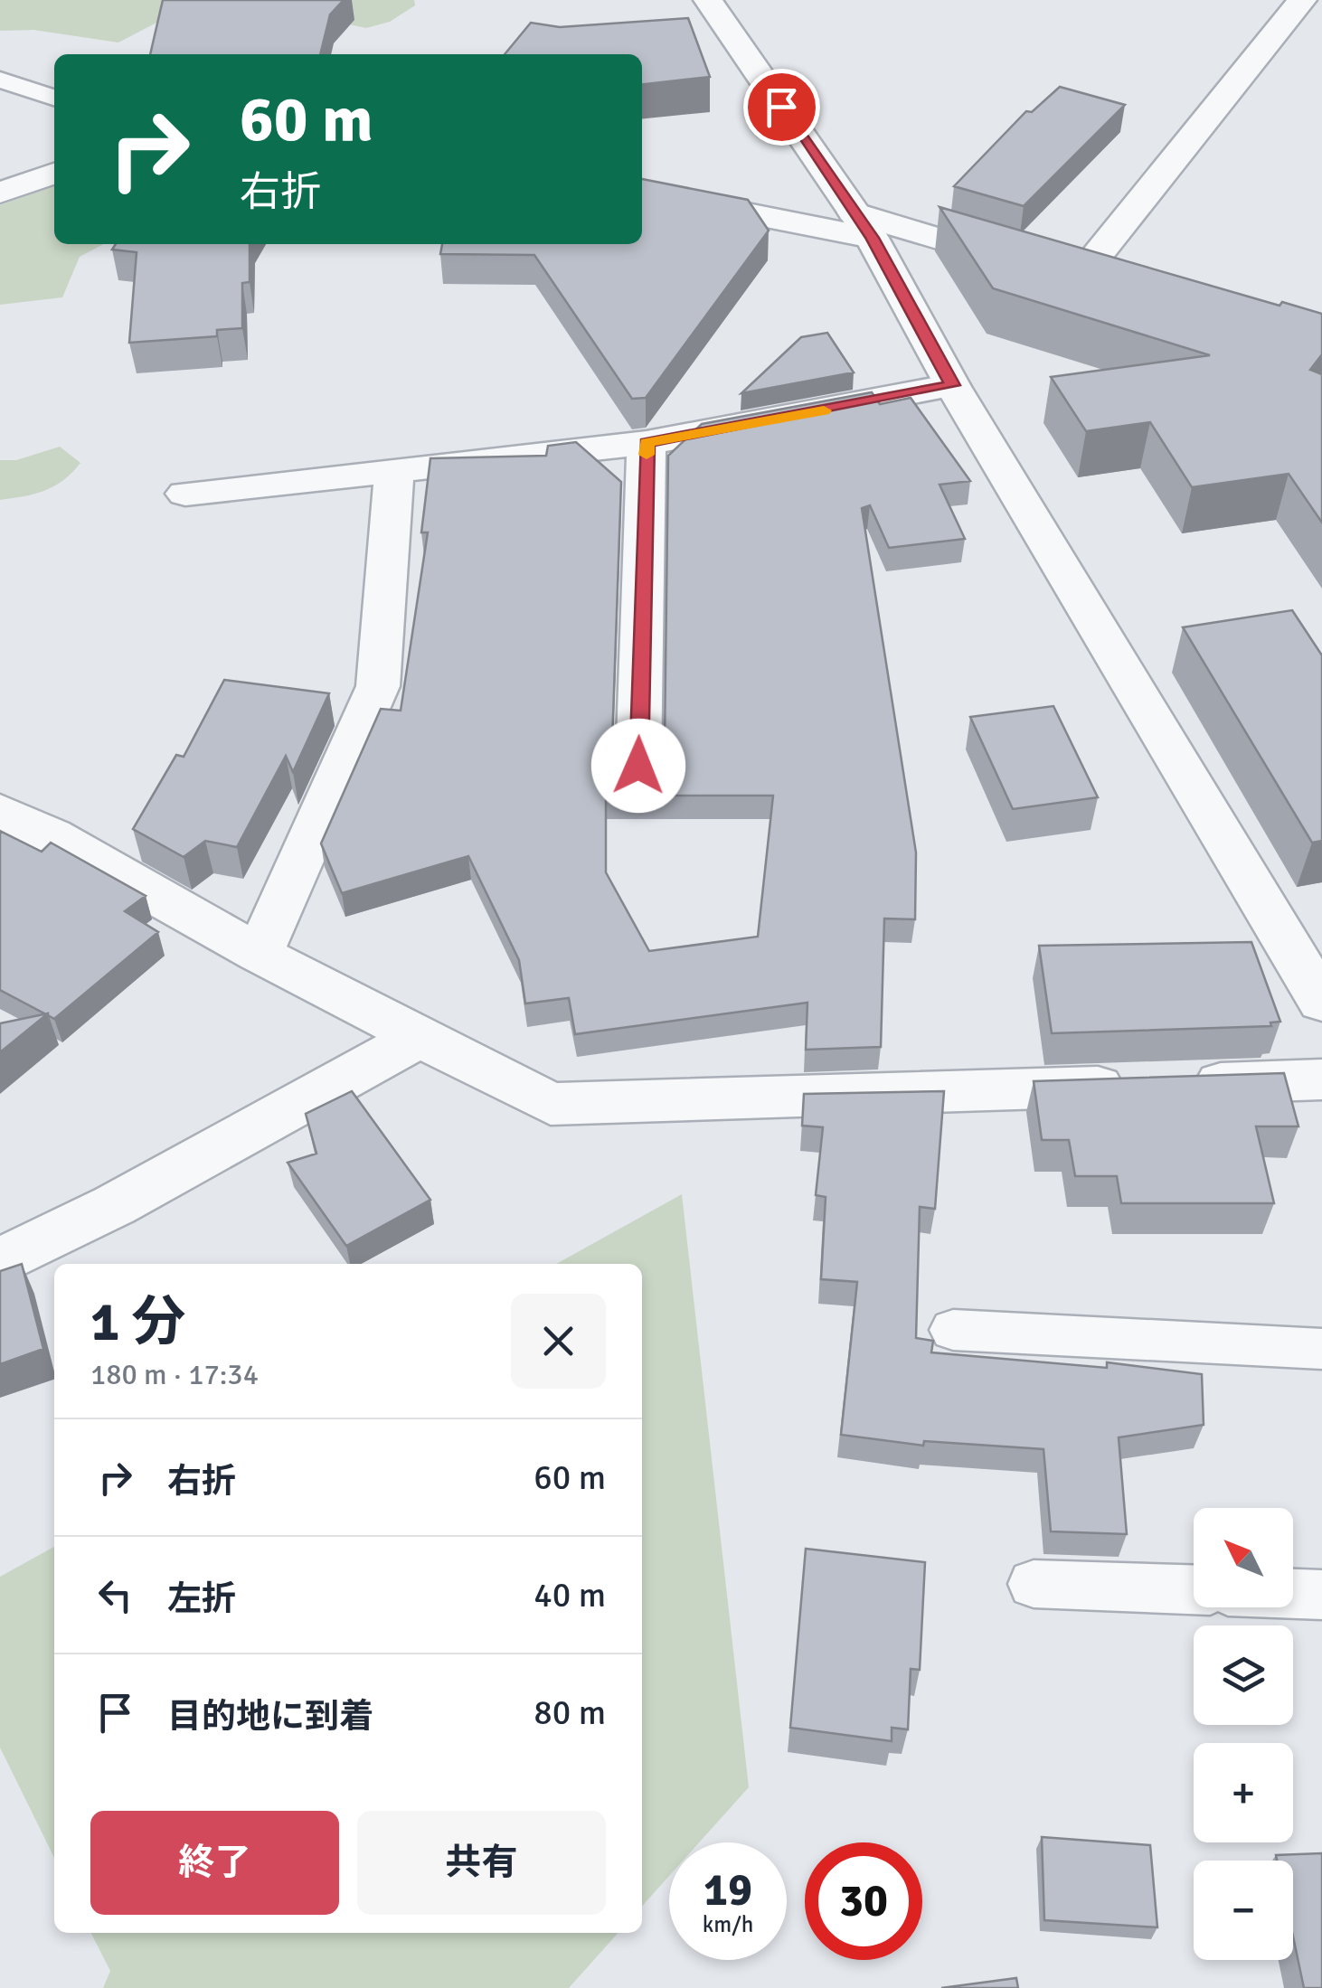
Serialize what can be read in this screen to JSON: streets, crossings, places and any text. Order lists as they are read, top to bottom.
{
  "north": "top left",
  "page": {
    "turn": ["60 m", "右折"],
    "heading": ["1 分", "180 m · 17:34"],
    "list": [
      {
        "name": "右折",
        "value": "60 m"
      },
      {
        "name": "左折",
        "value": "40 m"
      },
      {
        "name": "目的地に到着",
        "value": "80 m"
      }
    ],
    "map_buttons": ["+", "−"],
    "buttons": ["終了", "共有"],
    "speed": "19 km/h",
    "limit": "30"
  }
}
